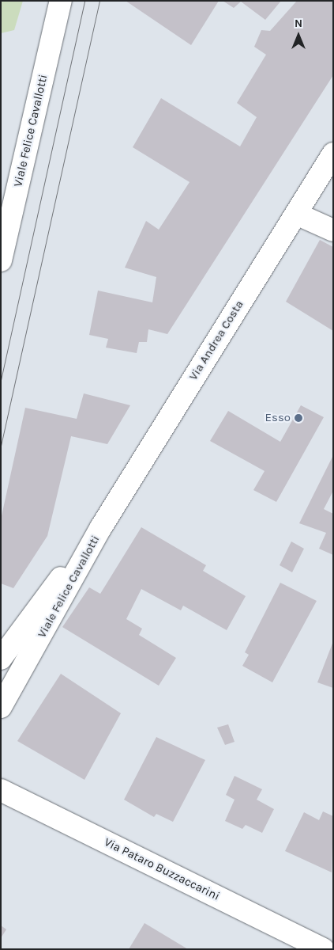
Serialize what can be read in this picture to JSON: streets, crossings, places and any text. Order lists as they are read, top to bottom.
{
  "streets": {
    "main road": ["Viale Felice Cavallotti", "Via Andrea Costa", "Via Pataro Buzzaccarini"]
  },
  "crossings": [
    ["Viale Felice Cavallotti", "Via Andrea Costa"]
  ],
  "places": ["Esso"],
  "north": "top"
}
